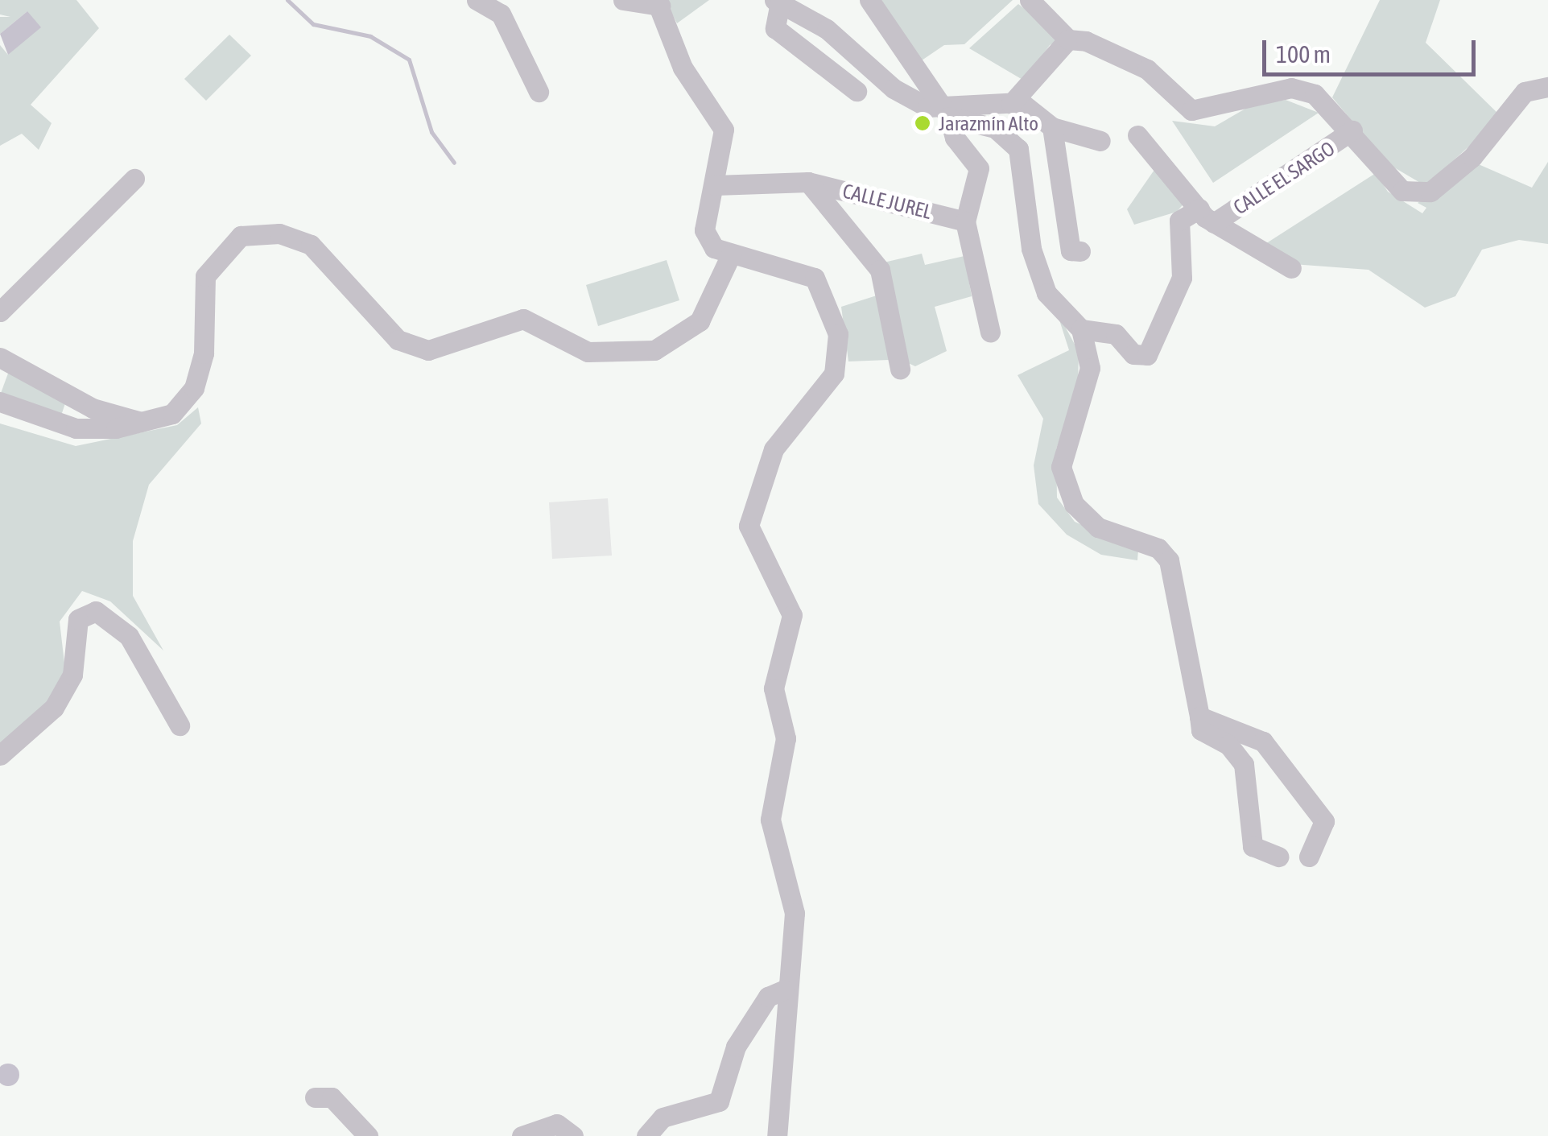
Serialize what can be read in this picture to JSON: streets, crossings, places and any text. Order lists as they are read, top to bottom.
{
  "streets": {
    "street": ["CALLE EL SARGO", "CALLE JUREL"]
  },
  "places": ["Jarazmín Alto"],
  "scale_bar": "100 m"
}
